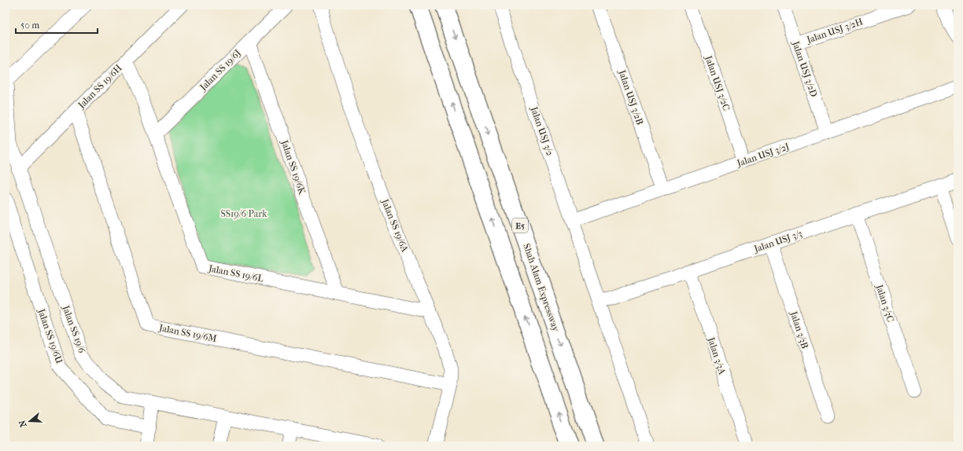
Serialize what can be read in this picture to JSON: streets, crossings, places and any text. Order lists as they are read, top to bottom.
{
  "streets": {
    "highway": ["E5", "Shah Alam Expressway"],
    "street": [
      "Jalan USJ 3/2H",
      "Jalan USJ 3/2D",
      "Jalan SS 19/6J",
      "Jalan USJ 3/2C",
      "Jalan SS 19/6H",
      "Jalan USJ 3/2B",
      "Jalan USJ 3/2",
      "Jalan USJ 3/2J",
      "Jalan SS 19/6K",
      "Jalan SS 19/6A",
      "Jalan USJ 3/3",
      "Jalan SS 19/6L",
      "Jalan 3/3C",
      "Jalan SS 19/6",
      "Jalan 3/3B",
      "Jalan SS 19/6M",
      "Jalan SS 19/6U",
      "Jalan 3/3A"
    ]
  },
  "crossings": [
    ["Jalan USJ 3/2H", "Jalan USJ 3/2D"],
    ["Jalan USJ 3/2D", "Jalan USJ 3/2J"],
    ["Jalan SS 19/6J", "Jalan SS 19/6K"],
    ["Jalan SS 19/6J", "Jalan SS 19/6L"],
    ["Jalan USJ 3/2C", "Jalan USJ 3/2J"],
    ["Jalan SS 19/6H", "Jalan SS 19/6L"],
    ["Jalan SS 19/6H", "Jalan SS 19/6"],
    ["Jalan SS 19/6H", "Jalan SS 19/6M"],
    ["Jalan USJ 3/2B", "Jalan USJ 3/2J"],
    ["Jalan USJ 3/2", "Jalan USJ 3/2J"],
    ["Jalan USJ 3/2", "Jalan USJ 3/3"],
    ["Jalan SS 19/6K", "Jalan SS 19/6L"],
    ["Jalan SS 19/6A", "Jalan SS 19/6L"],
    ["Jalan SS 19/6A", "Jalan SS 19/6M"],
    ["Jalan USJ 3/3", "Jalan 3/3C"],
    ["Jalan USJ 3/3", "Jalan 3/3B"],
    ["Jalan USJ 3/3", "Jalan 3/3A"]
  ],
  "parks": ["SS19/6 Park"],
  "scale_bar": "50 m",
  "north": "left"
}
